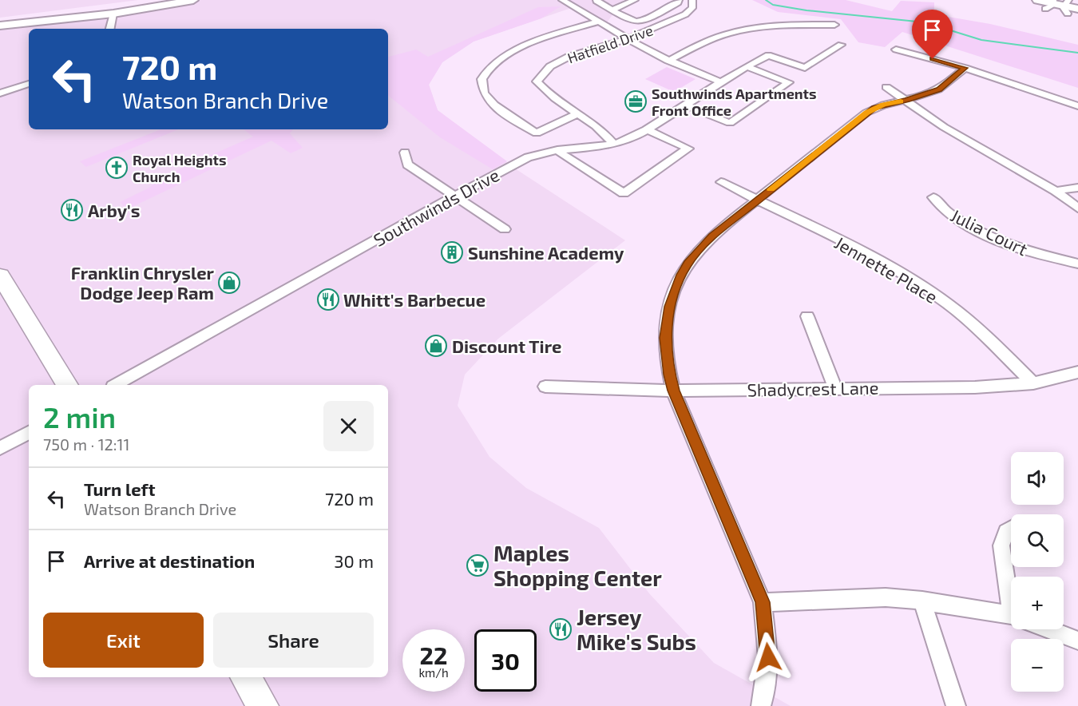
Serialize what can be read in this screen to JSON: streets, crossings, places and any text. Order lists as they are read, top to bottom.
{
  "streets": {
    "street": [
      "Hatfield Drive",
      "Southwinds Drive",
      "Julia Court",
      "Jennette Place",
      "Shadycrest Lane"
    ]
  },
  "crossings": [
    ["Hatfield Drive", "Southwinds Drive"],
    ["Jennette Place", "Shadycrest Lane"]
  ],
  "places": {
    "office": ["Southwinds Apartments Front Office"],
    "church": ["Royal Heights Church"],
    "restaurant": ["Arby's", "Whitt's Barbecue", "Jersey Mike's Subs"],
    "building": ["Sunshine Academy"],
    "shop": ["Franklin Chrysler Dodge Jeep Ram", "Discount Tire"],
    "supermarket": ["Maples Shopping Center"]
  },
  "page": {
    "turn": ["720 m", "Watson Branch Drive"],
    "heading": ["2 min", "750 m · 12:11"],
    "map_buttons": ["+", "−"],
    "list": [
      {
        "name": "Turn left",
        "note": "Watson Branch Drive",
        "value": "720 m"
      },
      {
        "name": "Arrive at destination",
        "value": "30 m"
      }
    ],
    "buttons": ["Exit", "Share"],
    "speed": "22 km/h",
    "limit": "30"
  }
}
